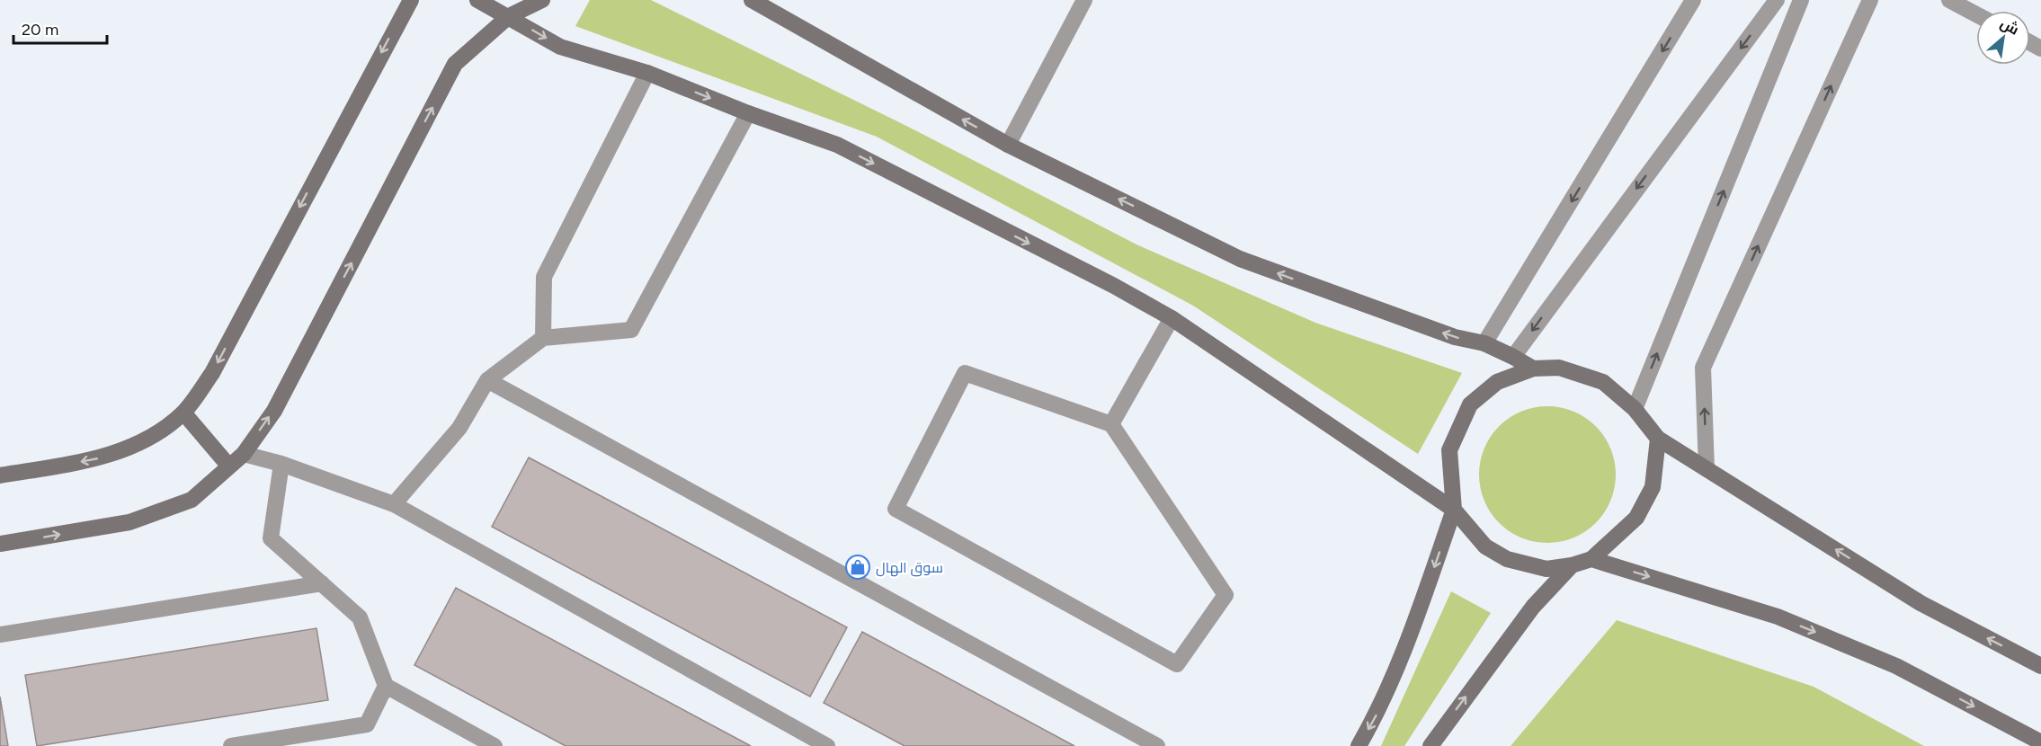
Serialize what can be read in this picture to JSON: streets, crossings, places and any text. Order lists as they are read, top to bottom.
{
  "places": {
    "shop": ["سوق الهال"]
  },
  "scale_bar": "20 m",
  "north": "top right"
}
